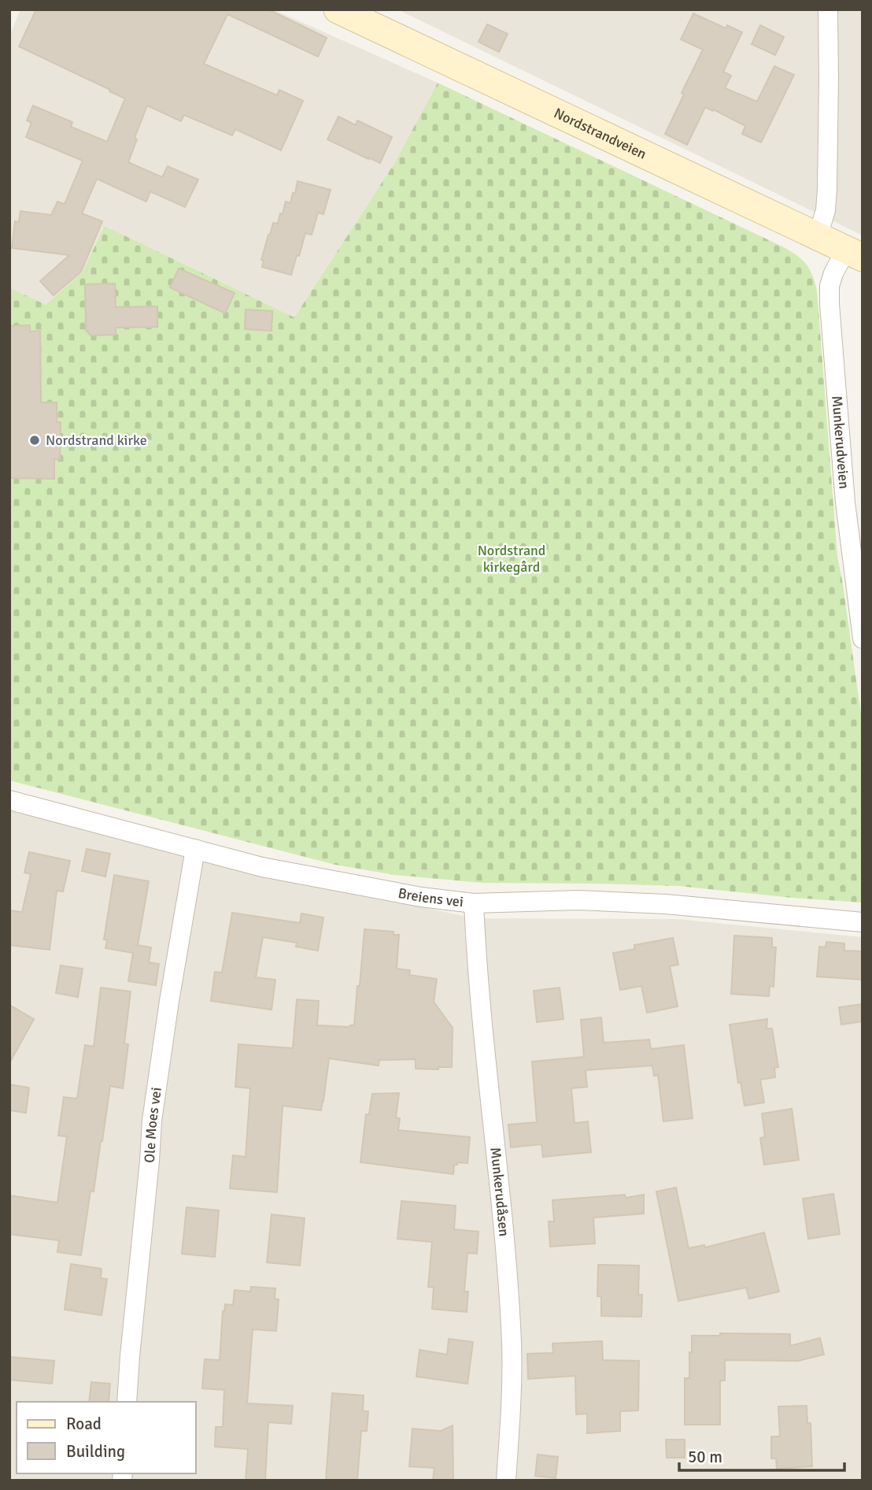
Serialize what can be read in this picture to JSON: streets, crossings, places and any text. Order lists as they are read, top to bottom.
{
  "streets": {
    "main road": ["Nordstrandveien"],
    "street": [
      "Munkerudveien",
      "Breiens vei",
      "Ole Moes vei",
      "Munkerudåsen"
    ]
  },
  "crossings": [
    ["Nordstrandveien", "Munkerudveien"],
    ["Breiens vei", "Ole Moes vei"],
    ["Breiens vei", "Munkerudåsen"]
  ],
  "parks": ["Nordstrand kirkegård"],
  "places": ["Nordstrand kirke"],
  "legend": ["Road", "Building"],
  "scale_bar": "50 m"
}
